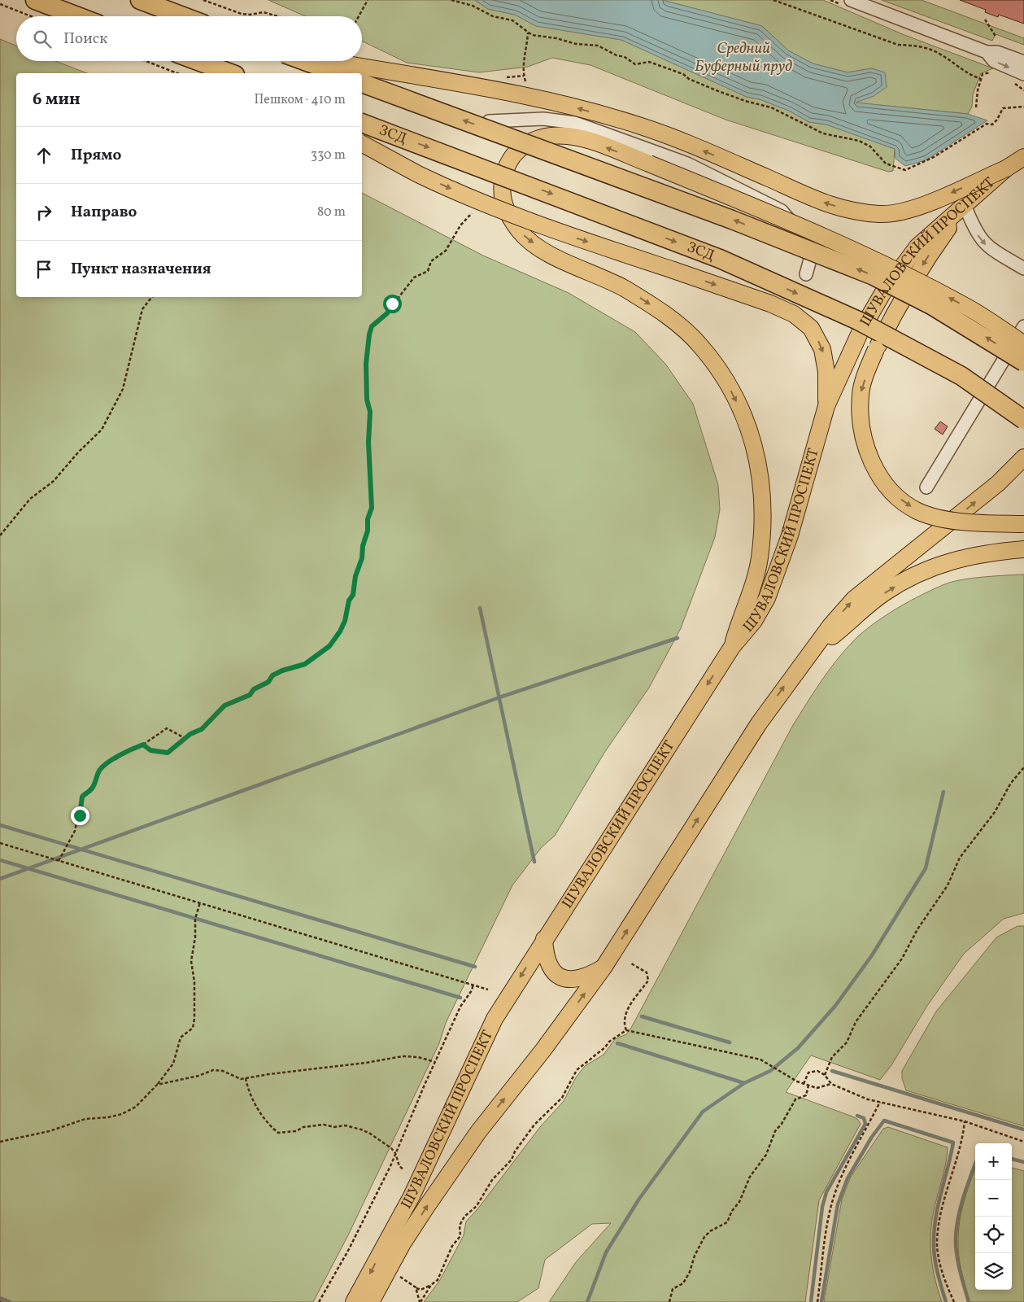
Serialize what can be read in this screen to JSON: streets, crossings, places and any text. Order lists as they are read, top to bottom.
{
  "streets": {
    "highway": ["ЗСД"],
    "main road": ["ШУВАЛОВСКИЙ ПРОСПЕКТ"]
  },
  "water": ["Средний Буферный пруд"],
  "page": {
    "search": "Поиск",
    "heading": ["6 мин", "Пешком · 410 m"],
    "list": [
      ["Прямо", "330 m"],
      ["Направо", "80 m"],
      "Пункт назначения"
    ],
    "map_buttons": ["+", "−"]
  }
}
